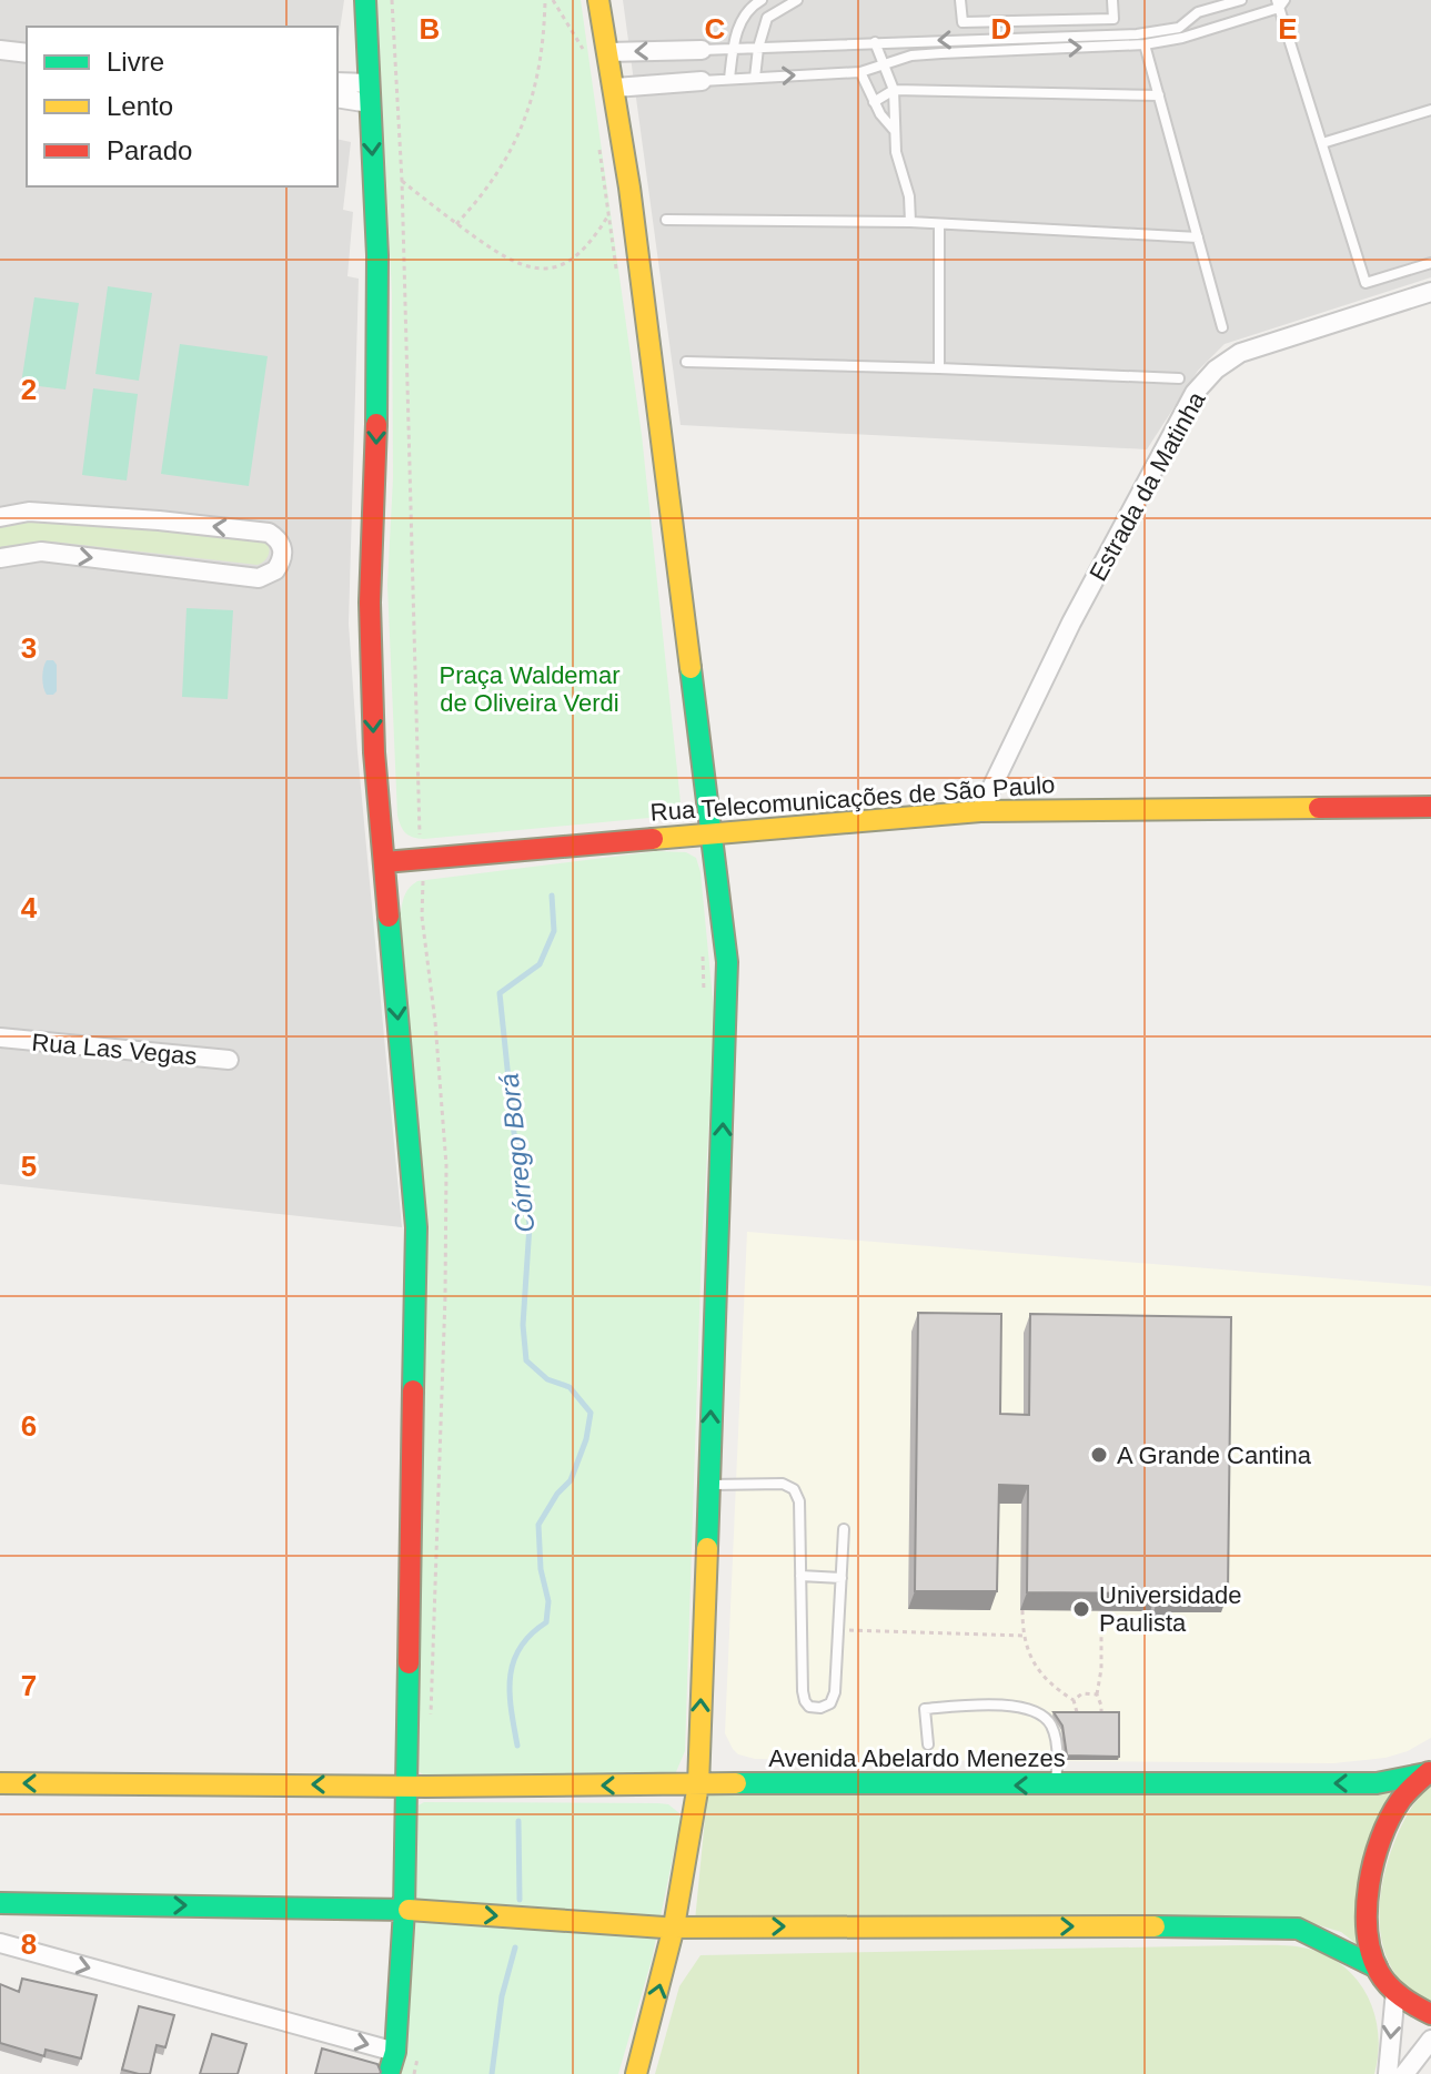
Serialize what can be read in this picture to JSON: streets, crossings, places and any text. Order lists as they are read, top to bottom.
{
  "streets": {
    "main road": ["Rua Telecomunicações de São Paulo", "Avenida Abelardo Menezes"],
    "street": ["Estrada da Matinha", "Rua Las Vegas"]
  },
  "crossings": [
    ["Estrada da Matinha", "Rua Telecomunicações de São Paulo"]
  ],
  "water": ["Córrego Borá"],
  "parks": ["Praça Waldemar de Oliveira Verdi"],
  "places": ["A Grande Cantina", "Universidade Paulista"],
  "legend": ["Livre", "Lento", "Parado"],
  "grid": {
    "columns": [
      "B",
      "C",
      "D",
      "E"
    ],
    "rows": [
      "2",
      "3",
      "4",
      "5",
      "6",
      "7",
      "8"
    ]
  }
}
